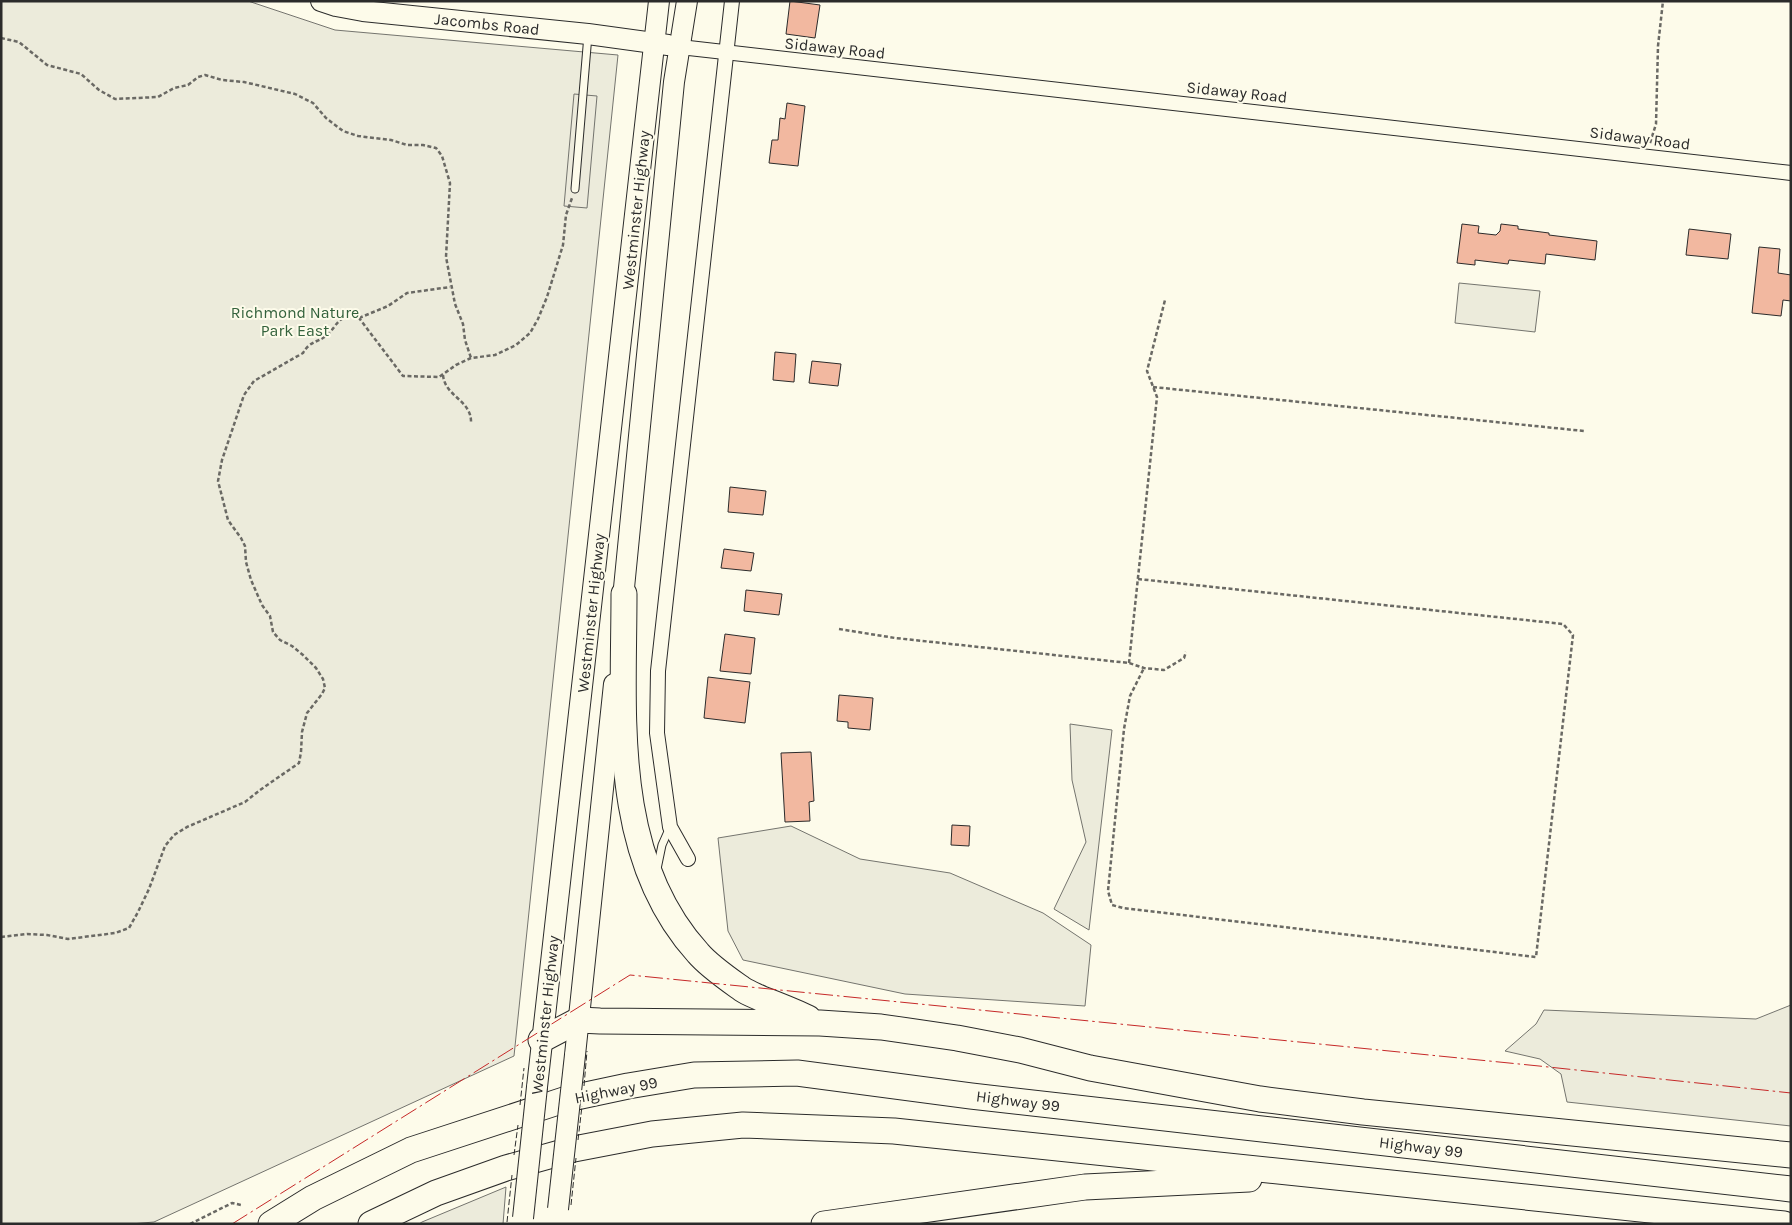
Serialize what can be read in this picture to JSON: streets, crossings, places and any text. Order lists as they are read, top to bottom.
{
  "streets": {
    "highway": ["Highway 99"],
    "main road": ["Jacombs Road", "Westminster Highway"],
    "street": ["Sidaway Road"]
  },
  "crossings": [
    ["Jacombs Road", "Sidaway Road"],
    ["Jacombs Road", "Westminster Highway"],
    ["Sidaway Road", "Westminster Highway"]
  ],
  "parks": ["Richmond Nature Park East"]
}
